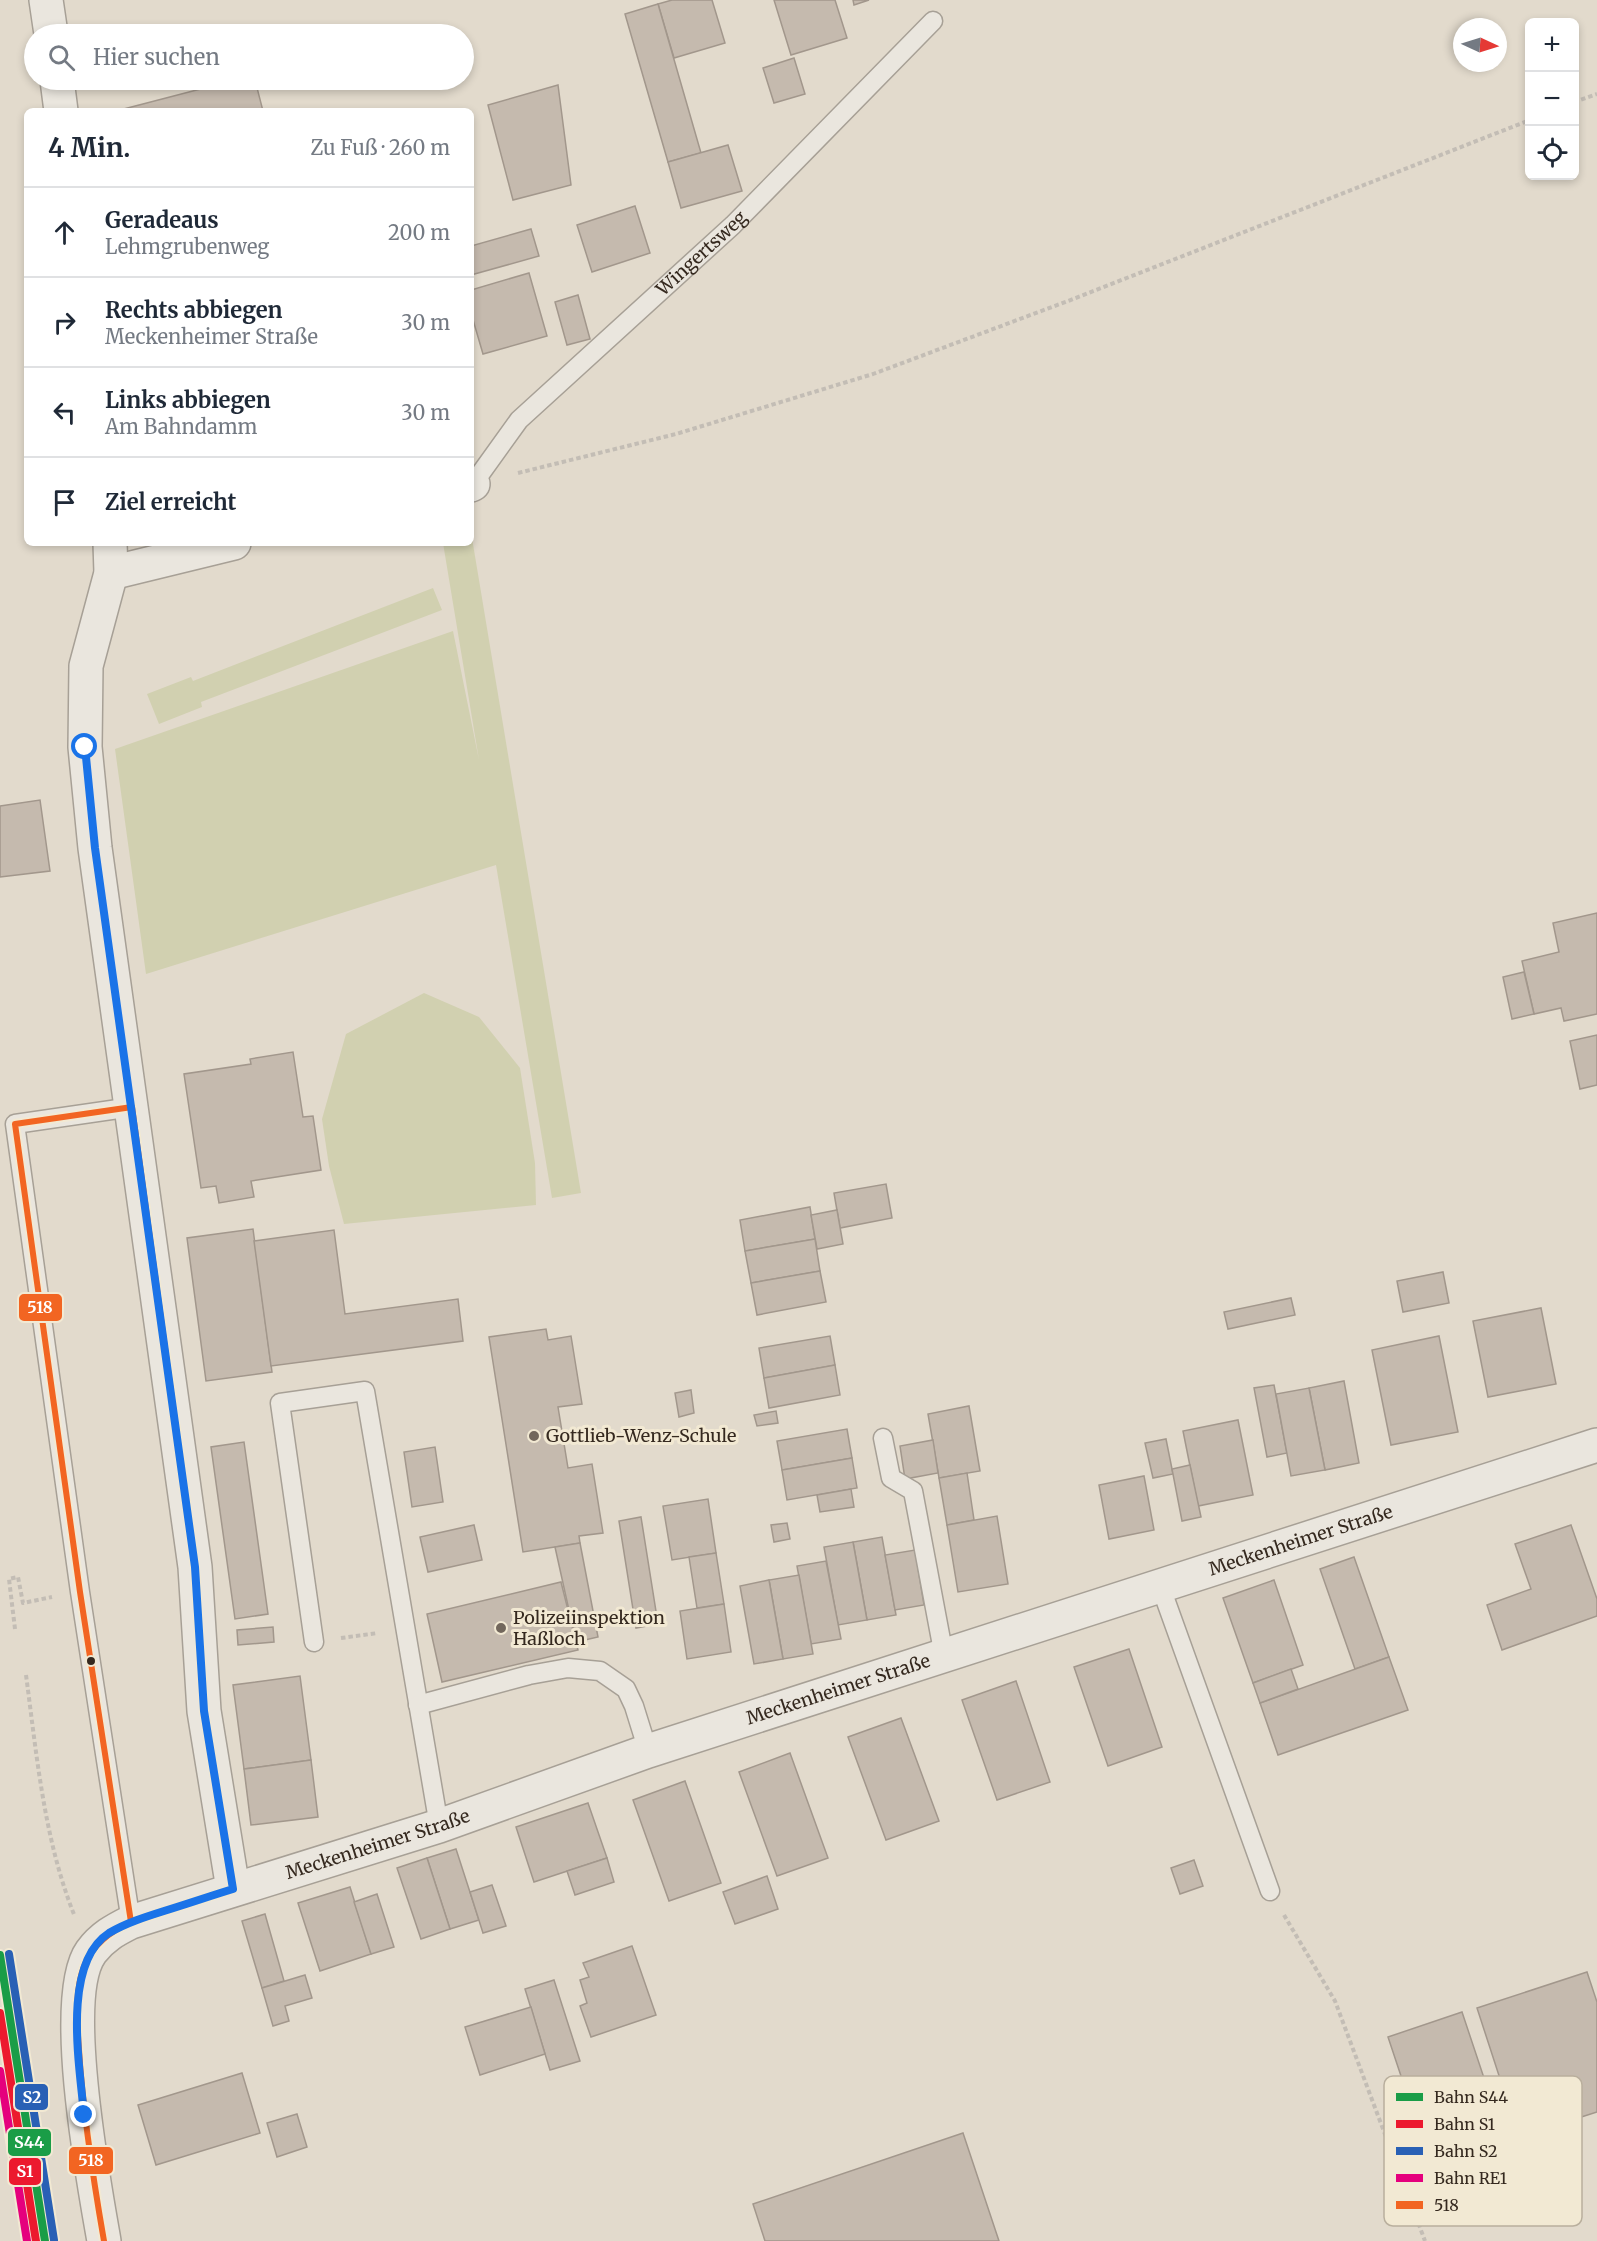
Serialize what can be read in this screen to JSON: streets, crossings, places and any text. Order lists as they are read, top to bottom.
{
  "streets": {
    "street": ["Meckenheimer Straße"],
    "lane": ["Wingertsweg"]
  },
  "places": ["Gottlieb-Wenz-Schule", "Polizeiinspektion Haßloch"],
  "lines": [
    "transit line 518",
    "rail line S2",
    "rail line S44",
    "rail line S1",
    "rail line RE1"
  ],
  "legend": [
    "Bahn S44",
    "Bahn S1",
    "Bahn S2",
    "Bahn RE1",
    "518"
  ],
  "north": "right",
  "page": {
    "map_buttons": ["+", "−"],
    "search": "Hier suchen",
    "heading": ["4 Min.", "Zu Fuß · 260 m"],
    "list": [
      ["Geradeaus", "Lehmgrubenweg", "200 m"],
      ["Rechts abbiegen", "Meckenheimer Straße", "30 m"],
      ["Links abbiegen", "Am Bahndamm", "30 m"],
      "Ziel erreicht"
    ]
  }
}
